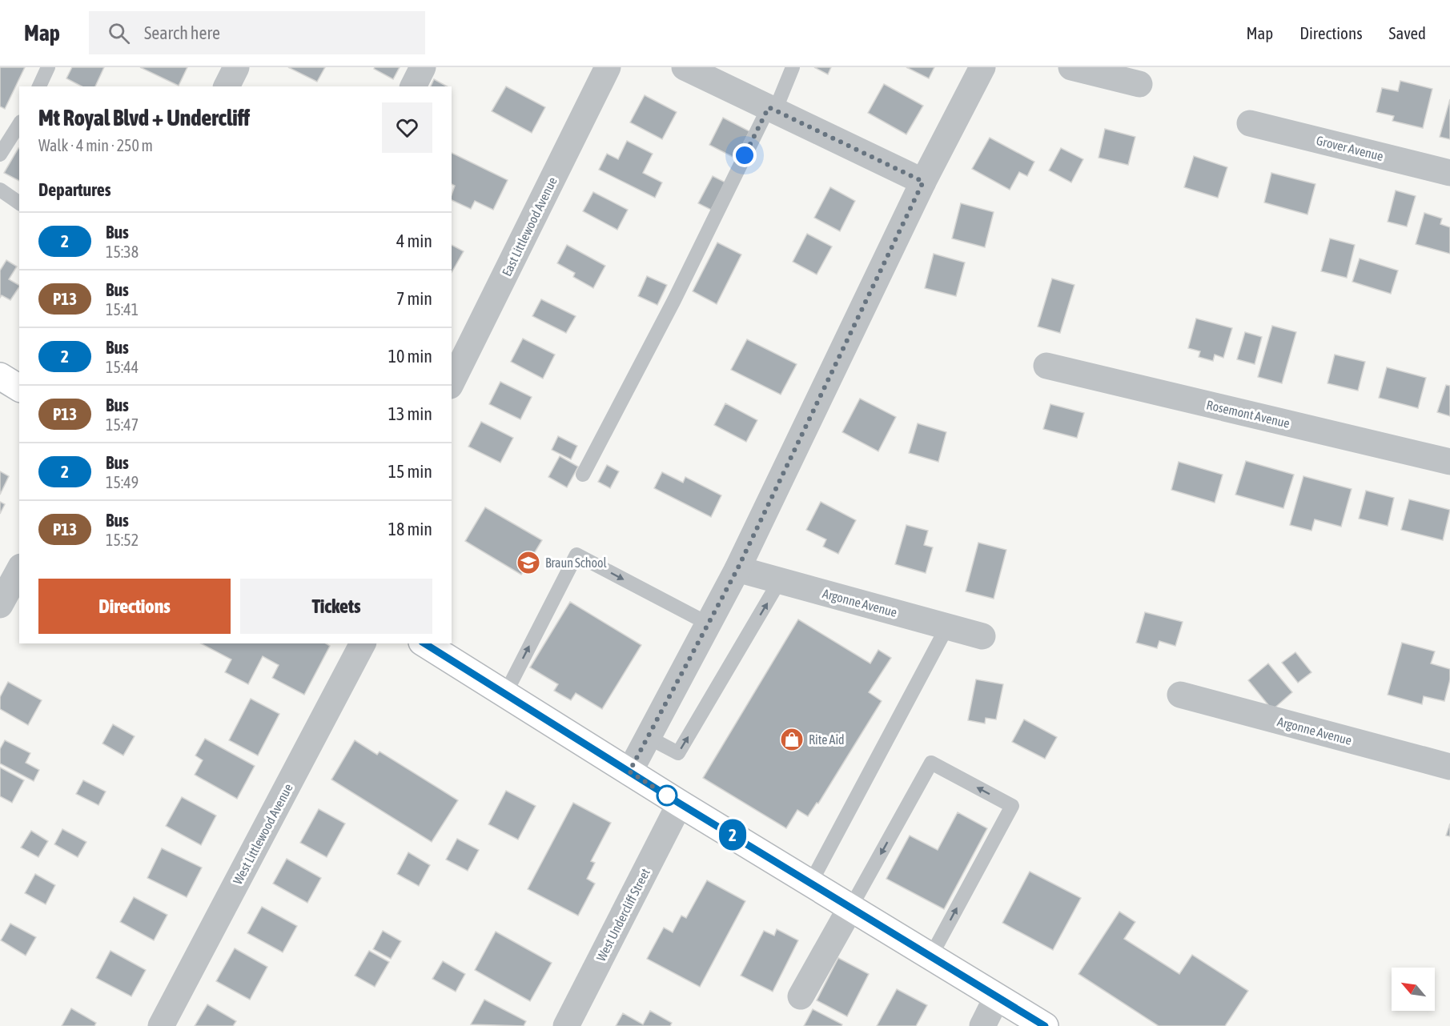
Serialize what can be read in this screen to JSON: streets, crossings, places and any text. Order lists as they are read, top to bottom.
{
  "streets": {
    "street": [
      "Grover Avenue",
      "East Littlewood Avenue",
      "Rosemont Avenue",
      "Argonne Avenue",
      "West Littlewood Avenue",
      "West Undercliff Street"
    ]
  },
  "places": {
    "school or university": ["Braun School"],
    "shop": ["Rite Aid"]
  },
  "lines": ["bus line 2"],
  "north": "top left",
  "page": {
    "header": "Map",
    "search": "Search here",
    "nav": ["Map", "Directions", "Saved"],
    "on_map": "2",
    "heading": [
      ["Mt Royal Blvd + Undercliff", "Walk · 4 min · 250 m"],
      "Departures"
    ],
    "list": [
      {
        "mark": "2",
        "name": "Bus",
        "note": "15:38",
        "value": "4 min"
      },
      {
        "mark": "P13",
        "name": "Bus",
        "note": "15:41",
        "value": "7 min"
      },
      {
        "mark": "2",
        "name": "Bus",
        "note": "15:44",
        "value": "10 min"
      },
      {
        "mark": "P13",
        "name": "Bus",
        "note": "15:47",
        "value": "13 min"
      },
      {
        "mark": "2",
        "name": "Bus",
        "note": "15:49",
        "value": "15 min"
      },
      {
        "mark": "P13",
        "name": "Bus",
        "note": "15:52",
        "value": "18 min"
      }
    ],
    "buttons": ["Directions", "Tickets"]
  }
}
